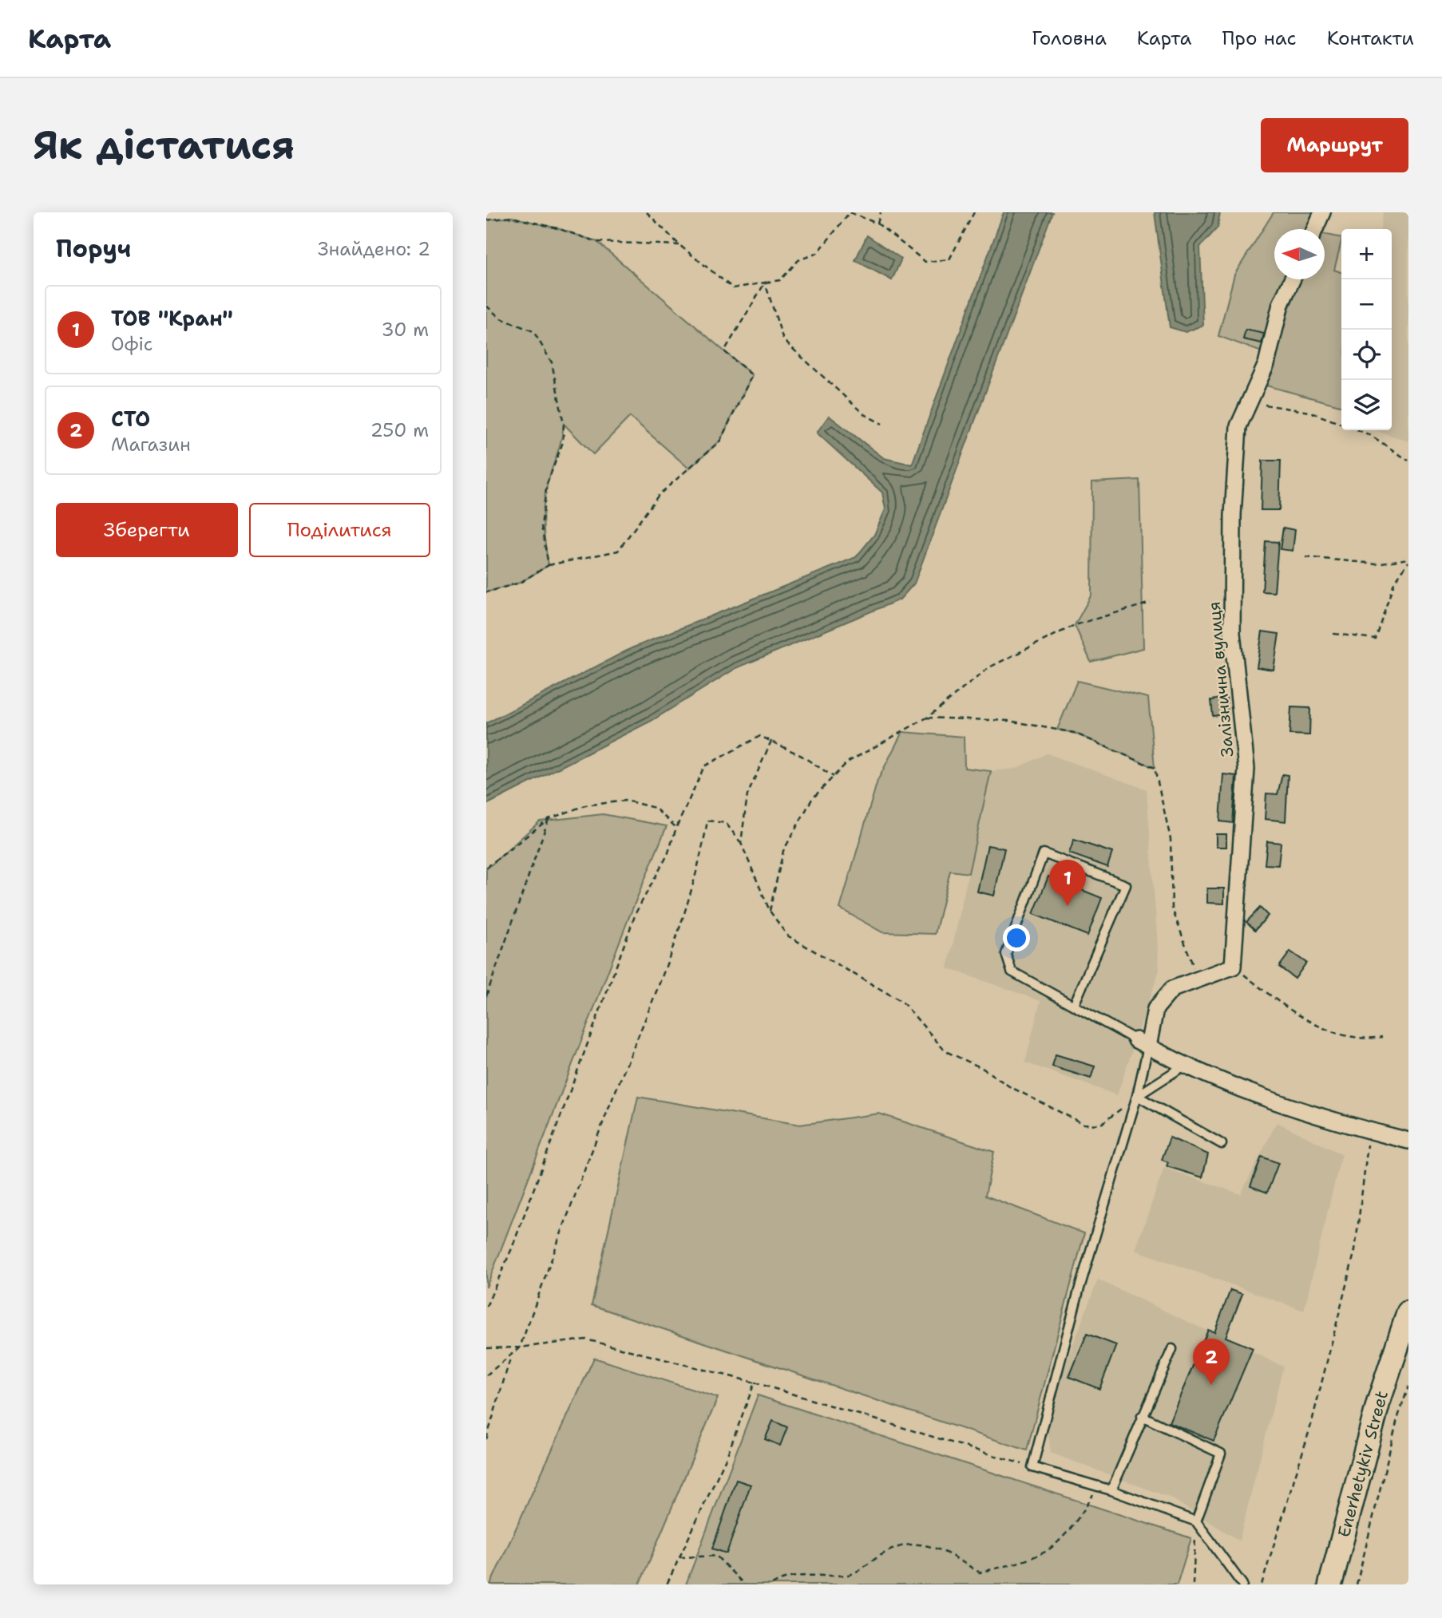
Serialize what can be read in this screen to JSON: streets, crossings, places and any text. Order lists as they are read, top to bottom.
{
  "streets": {
    "main road": ["Enerhetykiv Street"],
    "street": ["Залізнична вулиця"]
  },
  "north": "left",
  "page": {
    "header": "Карта",
    "nav": [
      "Головна",
      "Карта",
      "Про нас",
      "Контакти"
    ],
    "buttons": [
      "Маршрут",
      ["Зберегти", "Поділитися"]
    ],
    "title": "Як дістатися",
    "heading": ["Поруч", "Знайдено: 2"],
    "map_buttons": ["+", "−"],
    "list": [
      {
        "mark": "1",
        "name": "ТОВ \"Кран\"",
        "note": "Офіс",
        "value": "30 m"
      },
      {
        "mark": "2",
        "name": "СТО",
        "note": "Магазин",
        "value": "250 m"
      }
    ],
    "pins": ["1", "2"]
  }
}
